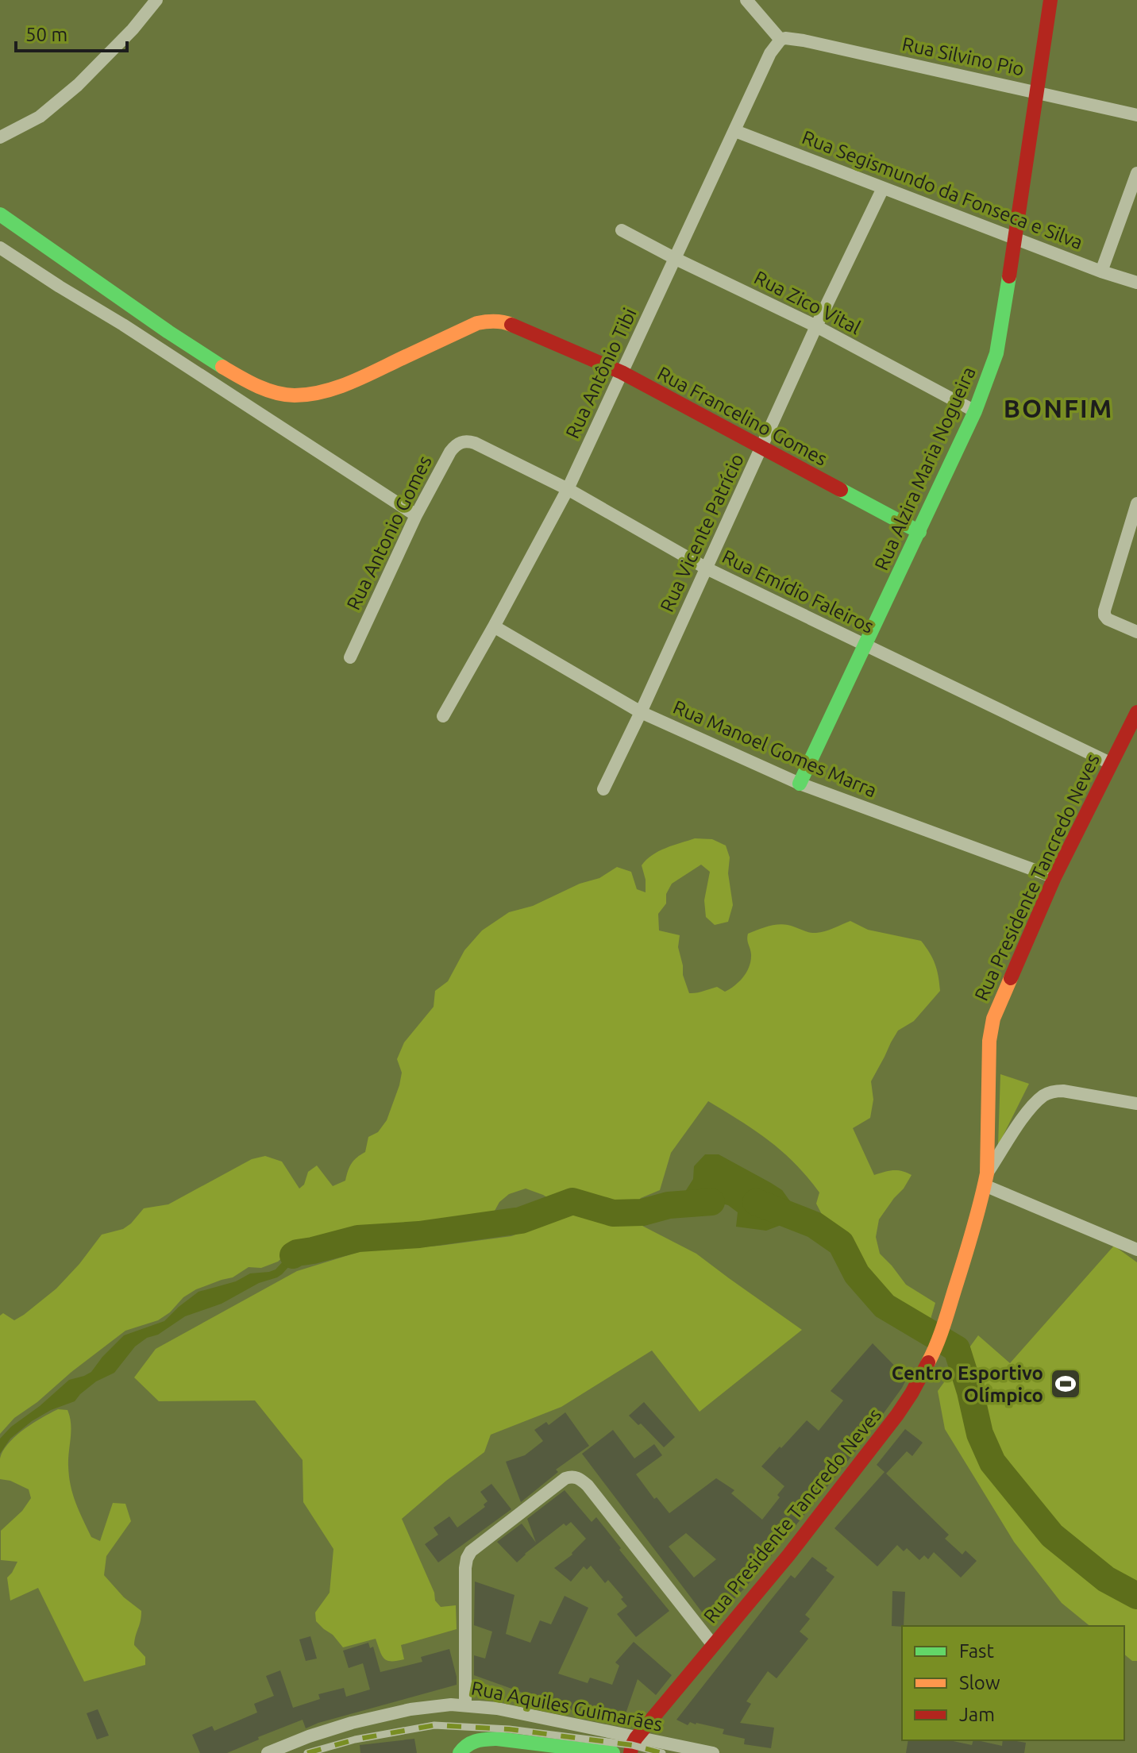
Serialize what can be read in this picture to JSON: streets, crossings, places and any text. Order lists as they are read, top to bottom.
{
  "streets": {
    "street": [
      "Rua Silvino Pio",
      "Rua Segismundo da Fonseca e Silva",
      "Rua Zico Vital",
      "Rua Antônio Tibi",
      "Rua Francelino Gomes",
      "Rua Alzira Maria Nogueira",
      "Rua Antonio Gomes",
      "Rua Vicente Patrício",
      "Rua Emídio Faleiros",
      "Rua Manoel Gomes Marra",
      "Rua Presidente Tancredo Neves",
      "Rua Aquiles Guimarães"
    ]
  },
  "crossings": [
    ["Rua Silvino Pio", "Rua Antônio Tibi"],
    ["Rua Silvino Pio", "Rua Alzira Maria Nogueira"],
    ["Rua Segismundo da Fonseca e Silva", "Rua Antônio Tibi"],
    ["Rua Segismundo da Fonseca e Silva", "Rua Alzira Maria Nogueira"],
    ["Rua Segismundo da Fonseca e Silva", "Rua Vicente Patrício"],
    ["Rua Zico Vital", "Rua Antônio Tibi"],
    ["Rua Zico Vital", "Rua Alzira Maria Nogueira"],
    ["Rua Zico Vital", "Rua Vicente Patrício"],
    ["Rua Antônio Tibi", "Rua Francelino Gomes"],
    ["Rua Antônio Tibi", "Rua Emídio Faleiros"],
    ["Rua Antônio Tibi", "Rua Manoel Gomes Marra"],
    ["Rua Francelino Gomes", "Rua Alzira Maria Nogueira"],
    ["Rua Francelino Gomes", "Rua Vicente Patrício"],
    ["Rua Alzira Maria Nogueira", "Rua Emídio Faleiros"],
    ["Rua Alzira Maria Nogueira", "Rua Manoel Gomes Marra"],
    ["Rua Antonio Gomes", "Rua Emídio Faleiros"],
    ["Rua Vicente Patrício", "Rua Emídio Faleiros"],
    ["Rua Vicente Patrício", "Rua Manoel Gomes Marra"],
    ["Rua Emídio Faleiros", "Rua Presidente Tancredo Neves"],
    ["Rua Manoel Gomes Marra", "Rua Presidente Tancredo Neves"],
    ["Rua Presidente Tancredo Neves", "Rua Aquiles Guimarães"]
  ],
  "districts": ["BONFIM"],
  "places": {
    "sports": ["Centro Esportivo Olímpico"]
  },
  "legend": ["Fast", "Slow", "Jam"],
  "scale_bar": "50 m"
}
